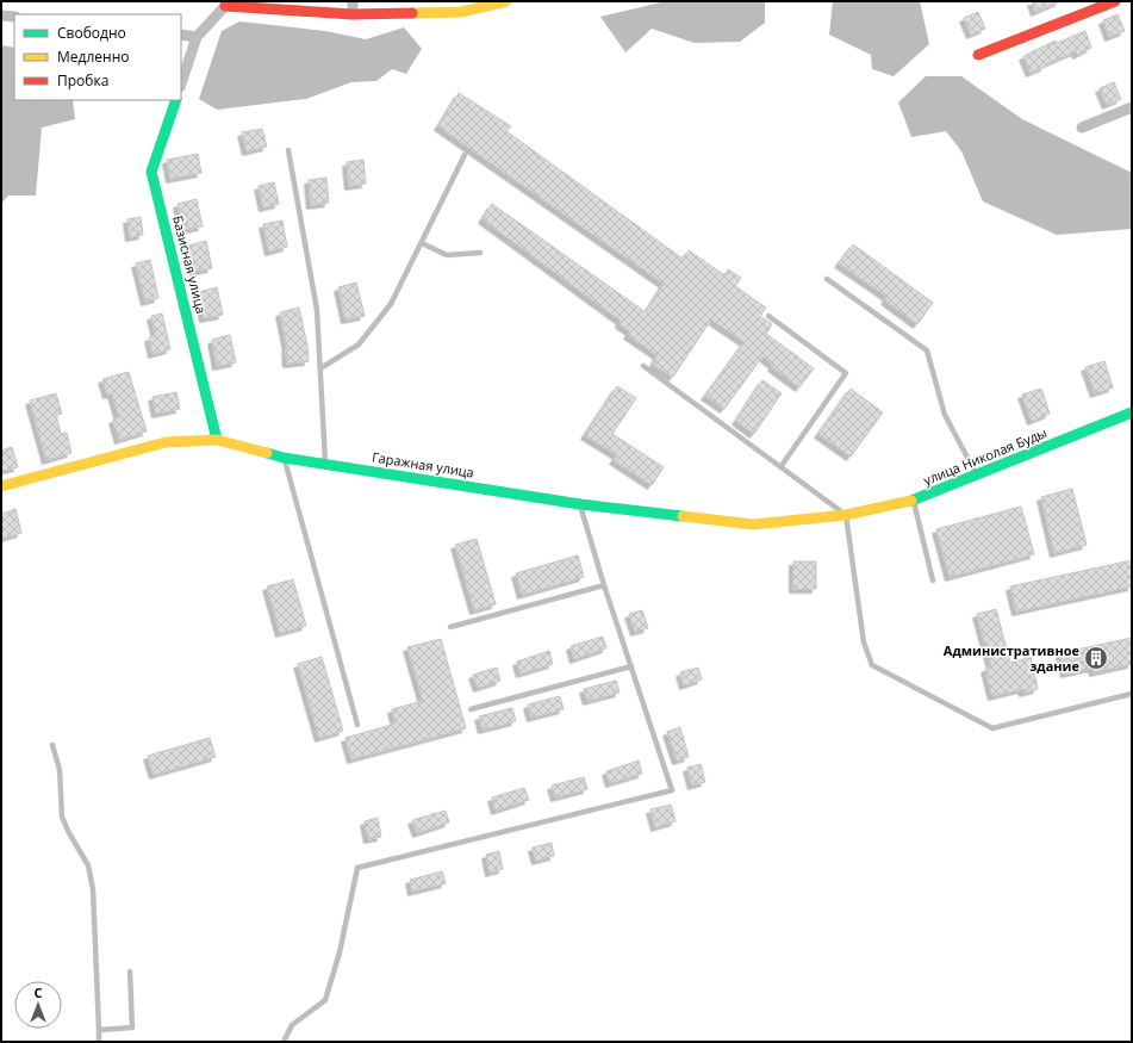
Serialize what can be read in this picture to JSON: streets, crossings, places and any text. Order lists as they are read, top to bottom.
{
  "streets": {
    "street": ["Базисная улица", "улица Николая Буды", "Гаражная улица"]
  },
  "crossings": [
    ["Базисная улица", "Гаражная улица"],
    ["улица Николая Буды", "Гаражная улица"]
  ],
  "places": {
    "building": ["Административное здание"]
  },
  "legend": ["Свободно", "Медленно", "Пробка"],
  "north": "top"
}
